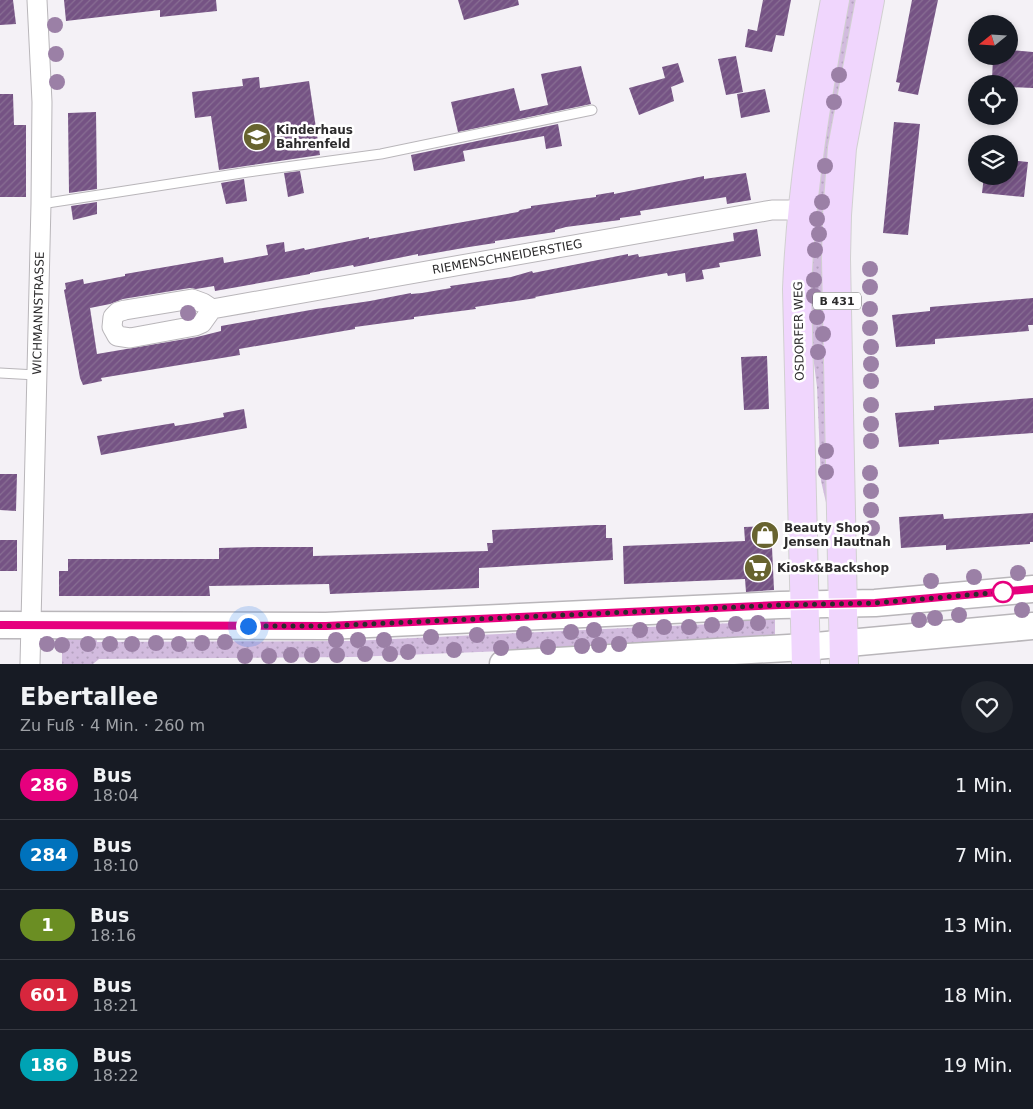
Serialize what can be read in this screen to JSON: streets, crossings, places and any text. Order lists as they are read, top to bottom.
{
  "streets": {
    "main road": ["B 431", "OSDORFER WEG"],
    "street": ["RIEMENSCHNEIDERSTIEG", "WICHMANNSTRASSE"]
  },
  "crossings": [
    ["RIEMENSCHNEIDERSTIEG", "OSDORFER WEG"]
  ],
  "places": {
    "school or university": ["Kinderhaus Bahrenfeld"],
    "shop": ["Beauty Shop Jensen Hautnah"],
    "supermarket": ["Kiosk&Backshop"]
  },
  "lines": ["bus line 286"],
  "north": "left",
  "page": {
    "heading": ["Ebertallee", "Zu Fuß · 4 Min. · 260 m"],
    "list": [
      {
        "mark": "286",
        "name": "Bus",
        "note": "18:04",
        "value": "1 Min."
      },
      {
        "mark": "284",
        "name": "Bus",
        "note": "18:10",
        "value": "7 Min."
      },
      {
        "mark": "1",
        "name": "Bus",
        "note": "18:16",
        "value": "13 Min."
      },
      {
        "mark": "601",
        "name": "Bus",
        "note": "18:21",
        "value": "18 Min."
      },
      {
        "mark": "186",
        "name": "Bus",
        "note": "18:22",
        "value": "19 Min."
      }
    ]
  }
}
